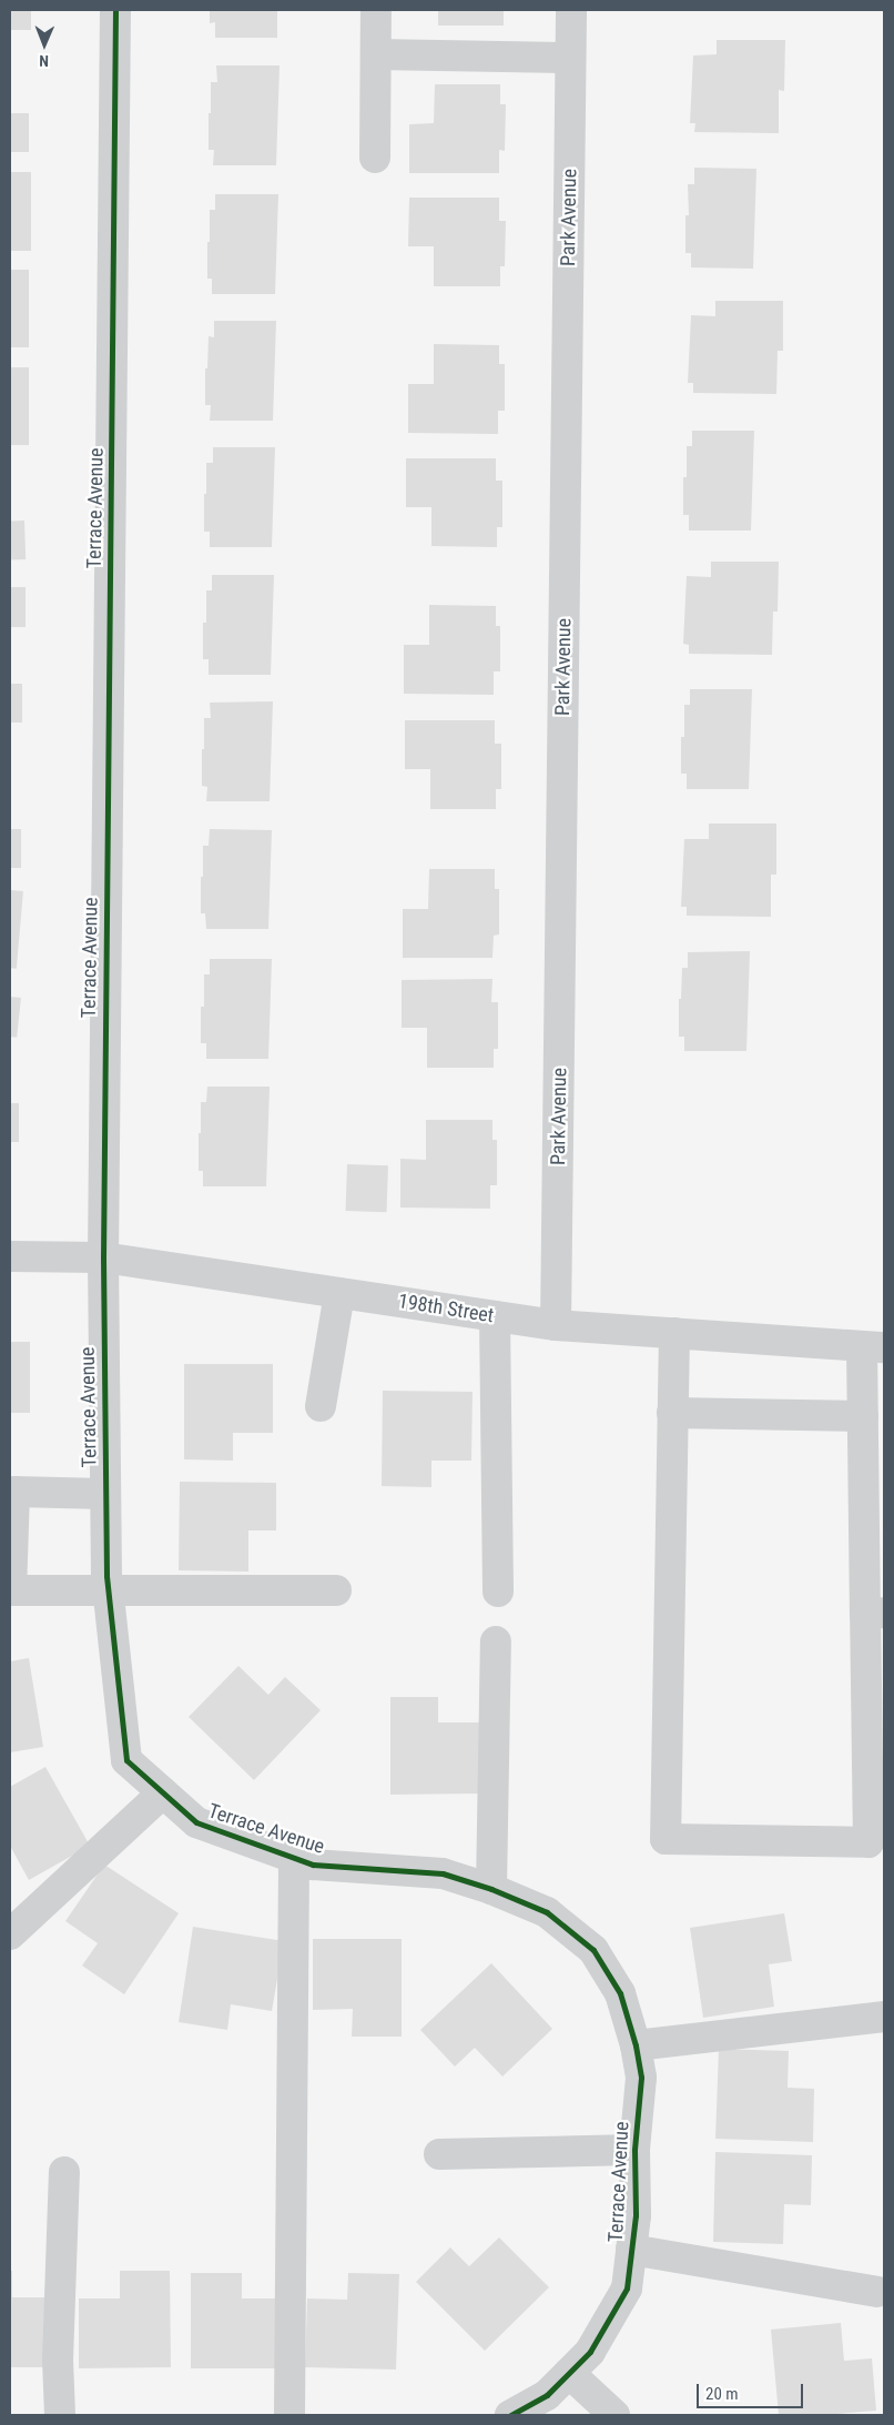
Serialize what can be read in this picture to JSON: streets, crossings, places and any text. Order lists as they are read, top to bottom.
{
  "streets": {
    "street": ["Park Avenue", "Terrace Avenue", "198th Street"]
  },
  "crossings": [
    ["Park Avenue", "198th Street"],
    ["Terrace Avenue", "198th Street"]
  ],
  "scale_bar": "20 m",
  "north": "bottom"
}
